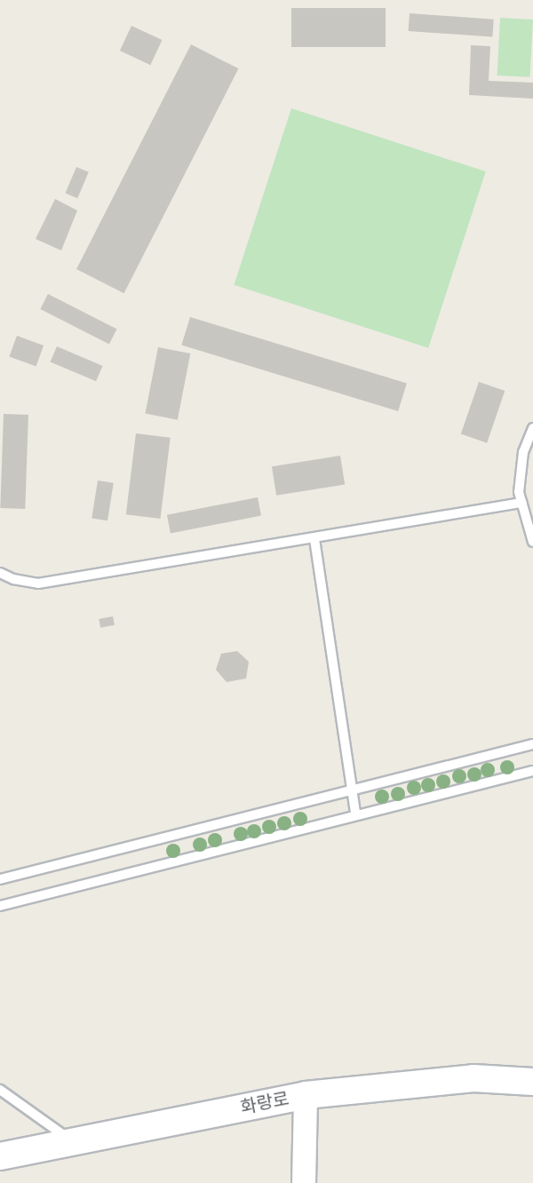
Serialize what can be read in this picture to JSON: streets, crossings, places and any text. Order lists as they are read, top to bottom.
{
  "streets": {
    "main road": ["화랑로"]
  }
}
